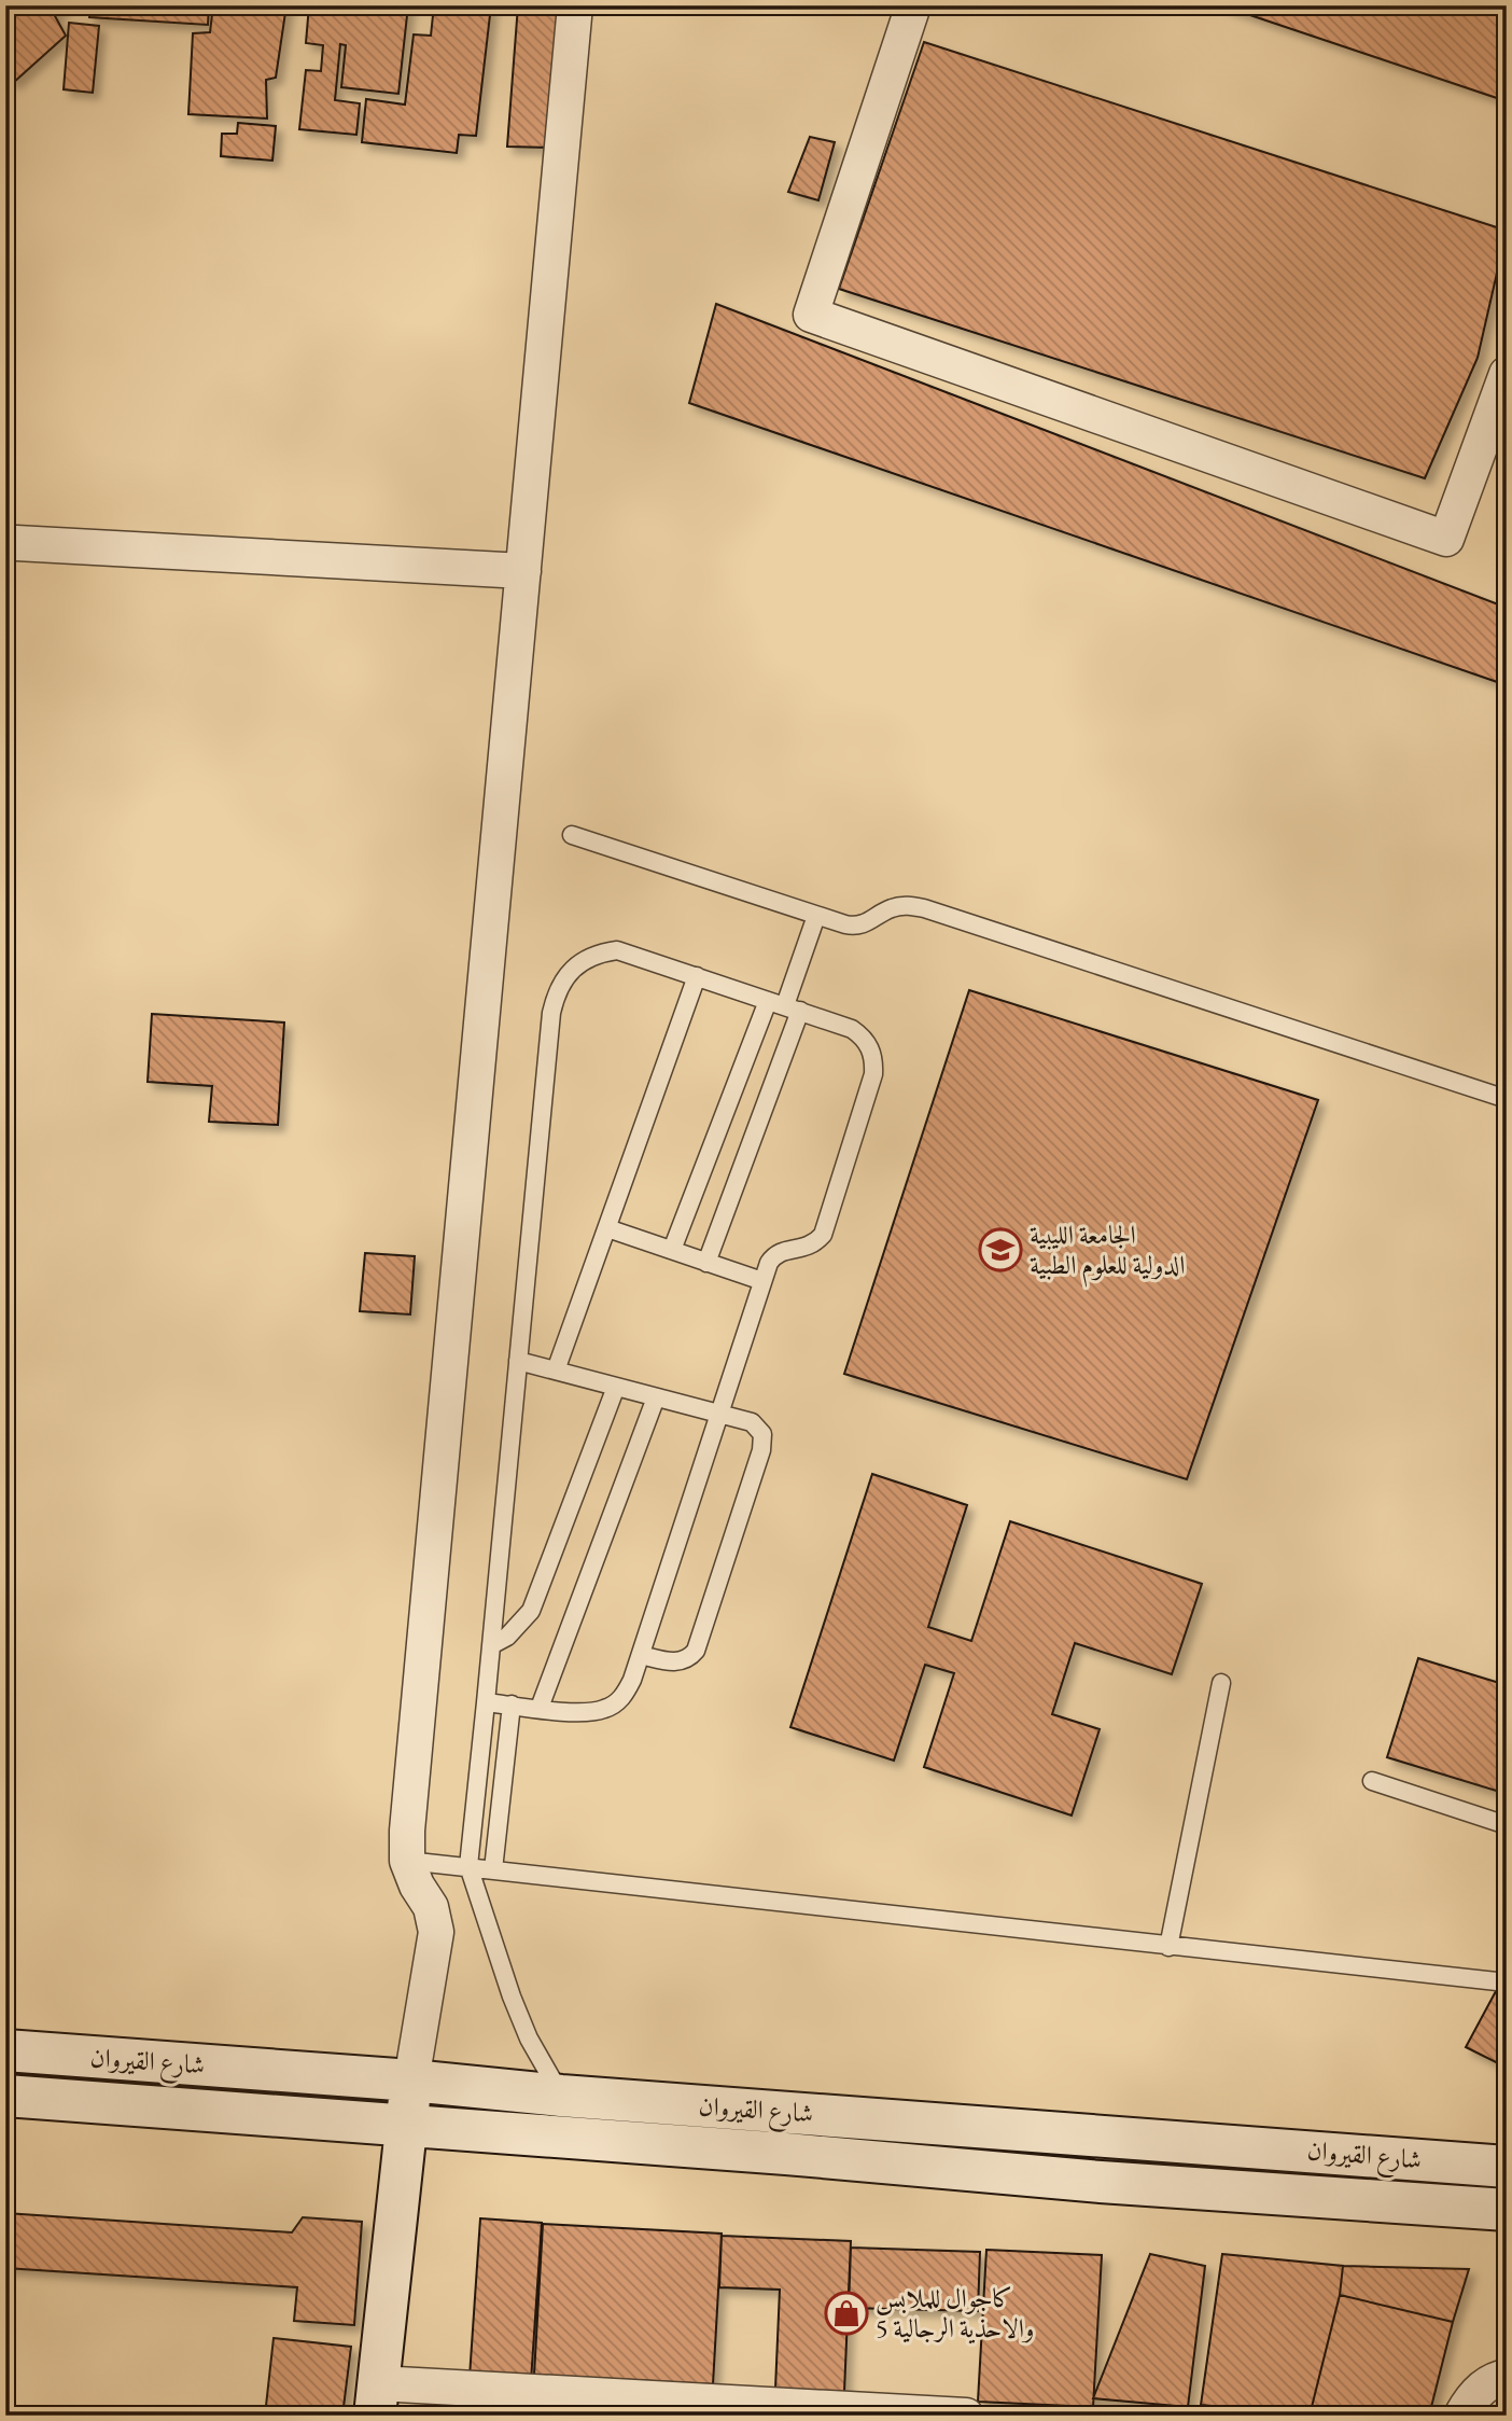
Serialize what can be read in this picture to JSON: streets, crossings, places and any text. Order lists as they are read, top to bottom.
{
  "streets": {
    "main road": ["شارع القيروان"]
  },
  "places": {
    "school or university": ["الجامعة الليبية الدولية للعلوم الطبية"],
    "shop": ["كاجوال للملابس والاحذية الرجالية 5"]
  }
}
